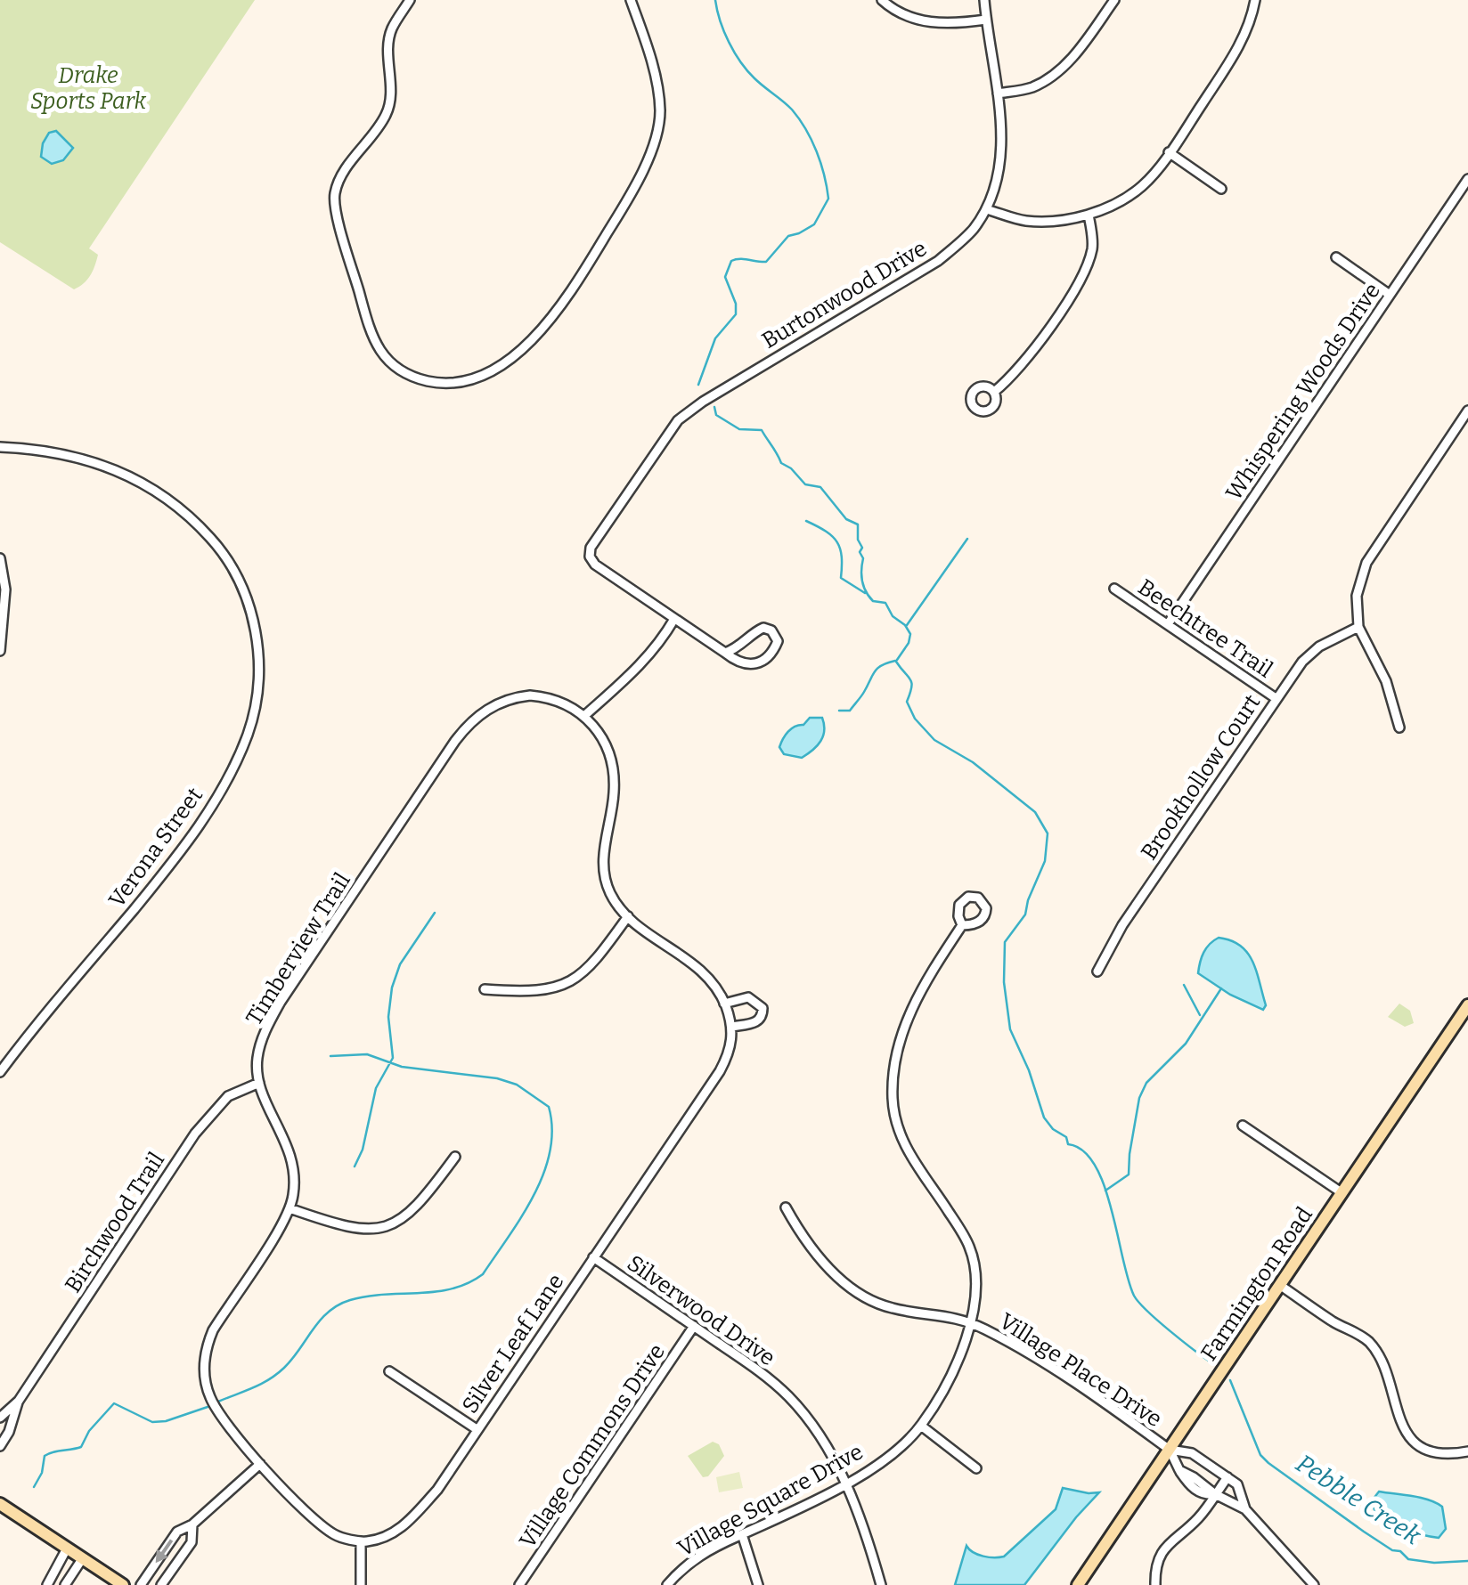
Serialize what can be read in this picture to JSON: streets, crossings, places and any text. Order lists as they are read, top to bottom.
{
  "streets": {
    "street": [
      "Burtonwood Drive",
      "Whispering Woods Drive",
      "Beechtree Trail",
      "Brookhollow Court",
      "Verona Street",
      "Timberview Trail",
      "Birchwood Trail",
      "Farmington Road",
      "Silverwood Drive",
      "Silver Leaf Lane",
      "Village Place Drive",
      "Village Commons Drive",
      "Village Square Drive"
    ]
  },
  "crossings": [
    ["Whispering Woods Drive", "Beechtree Trail"],
    ["Beechtree Trail", "Brookhollow Court"],
    ["Timberview Trail", "Birchwood Trail"],
    ["Farmington Road", "Village Place Drive"],
    ["Silverwood Drive", "Silver Leaf Lane"],
    ["Silverwood Drive", "Village Commons Drive"],
    ["Silverwood Drive", "Village Square Drive"],
    ["Village Place Drive", "Village Square Drive"]
  ],
  "water": ["Pebble Creek"],
  "parks": ["Drake Sports Park"]
}
